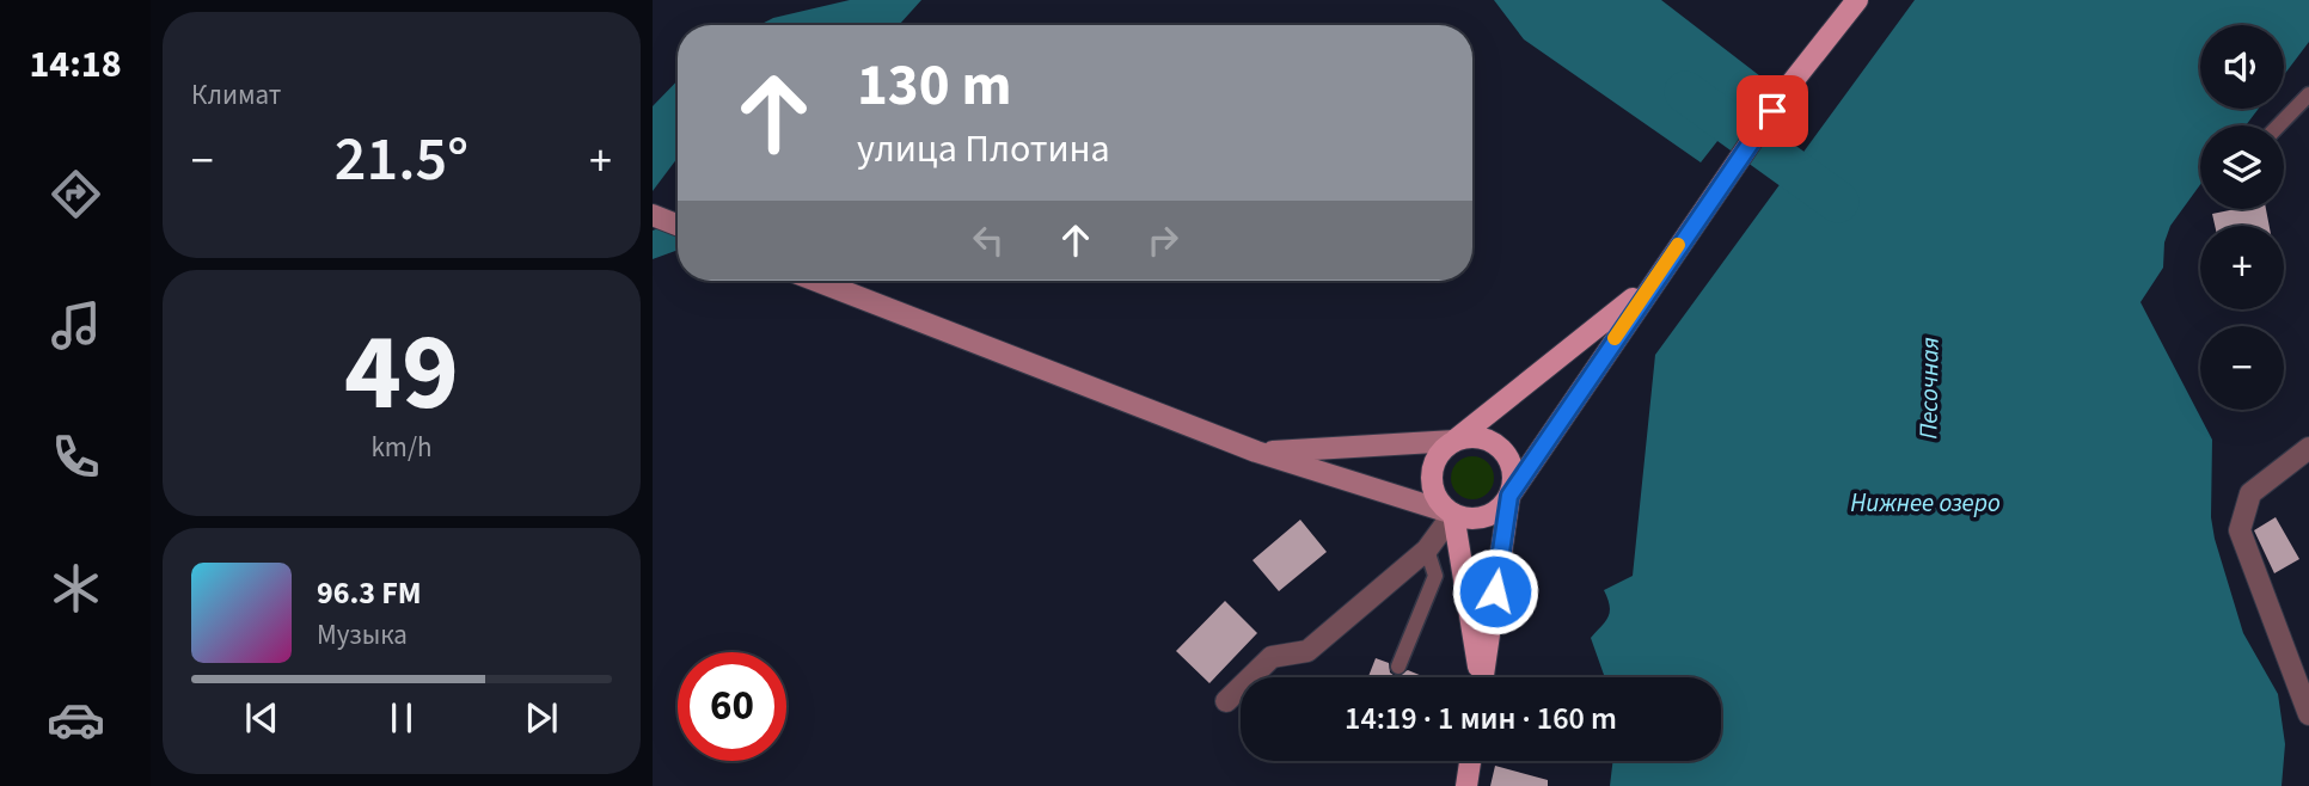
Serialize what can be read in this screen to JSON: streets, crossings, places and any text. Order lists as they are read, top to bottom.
{
  "water": ["Песочная", "Нижнее озеро"],
  "page": {
    "tabs": "14:18",
    "tile": [
      "Климат",
      ["49", "km/h"]
    ],
    "map_buttons": ["+", "−"],
    "turn": ["130 m", "улица Плотина"],
    "heat": ["−", "21.5°", "+"],
    "song": ["96.3 FM", "Музыка"],
    "limit": "60",
    "trip": "14:19 · 1 мин · 160 m"
  }
}
